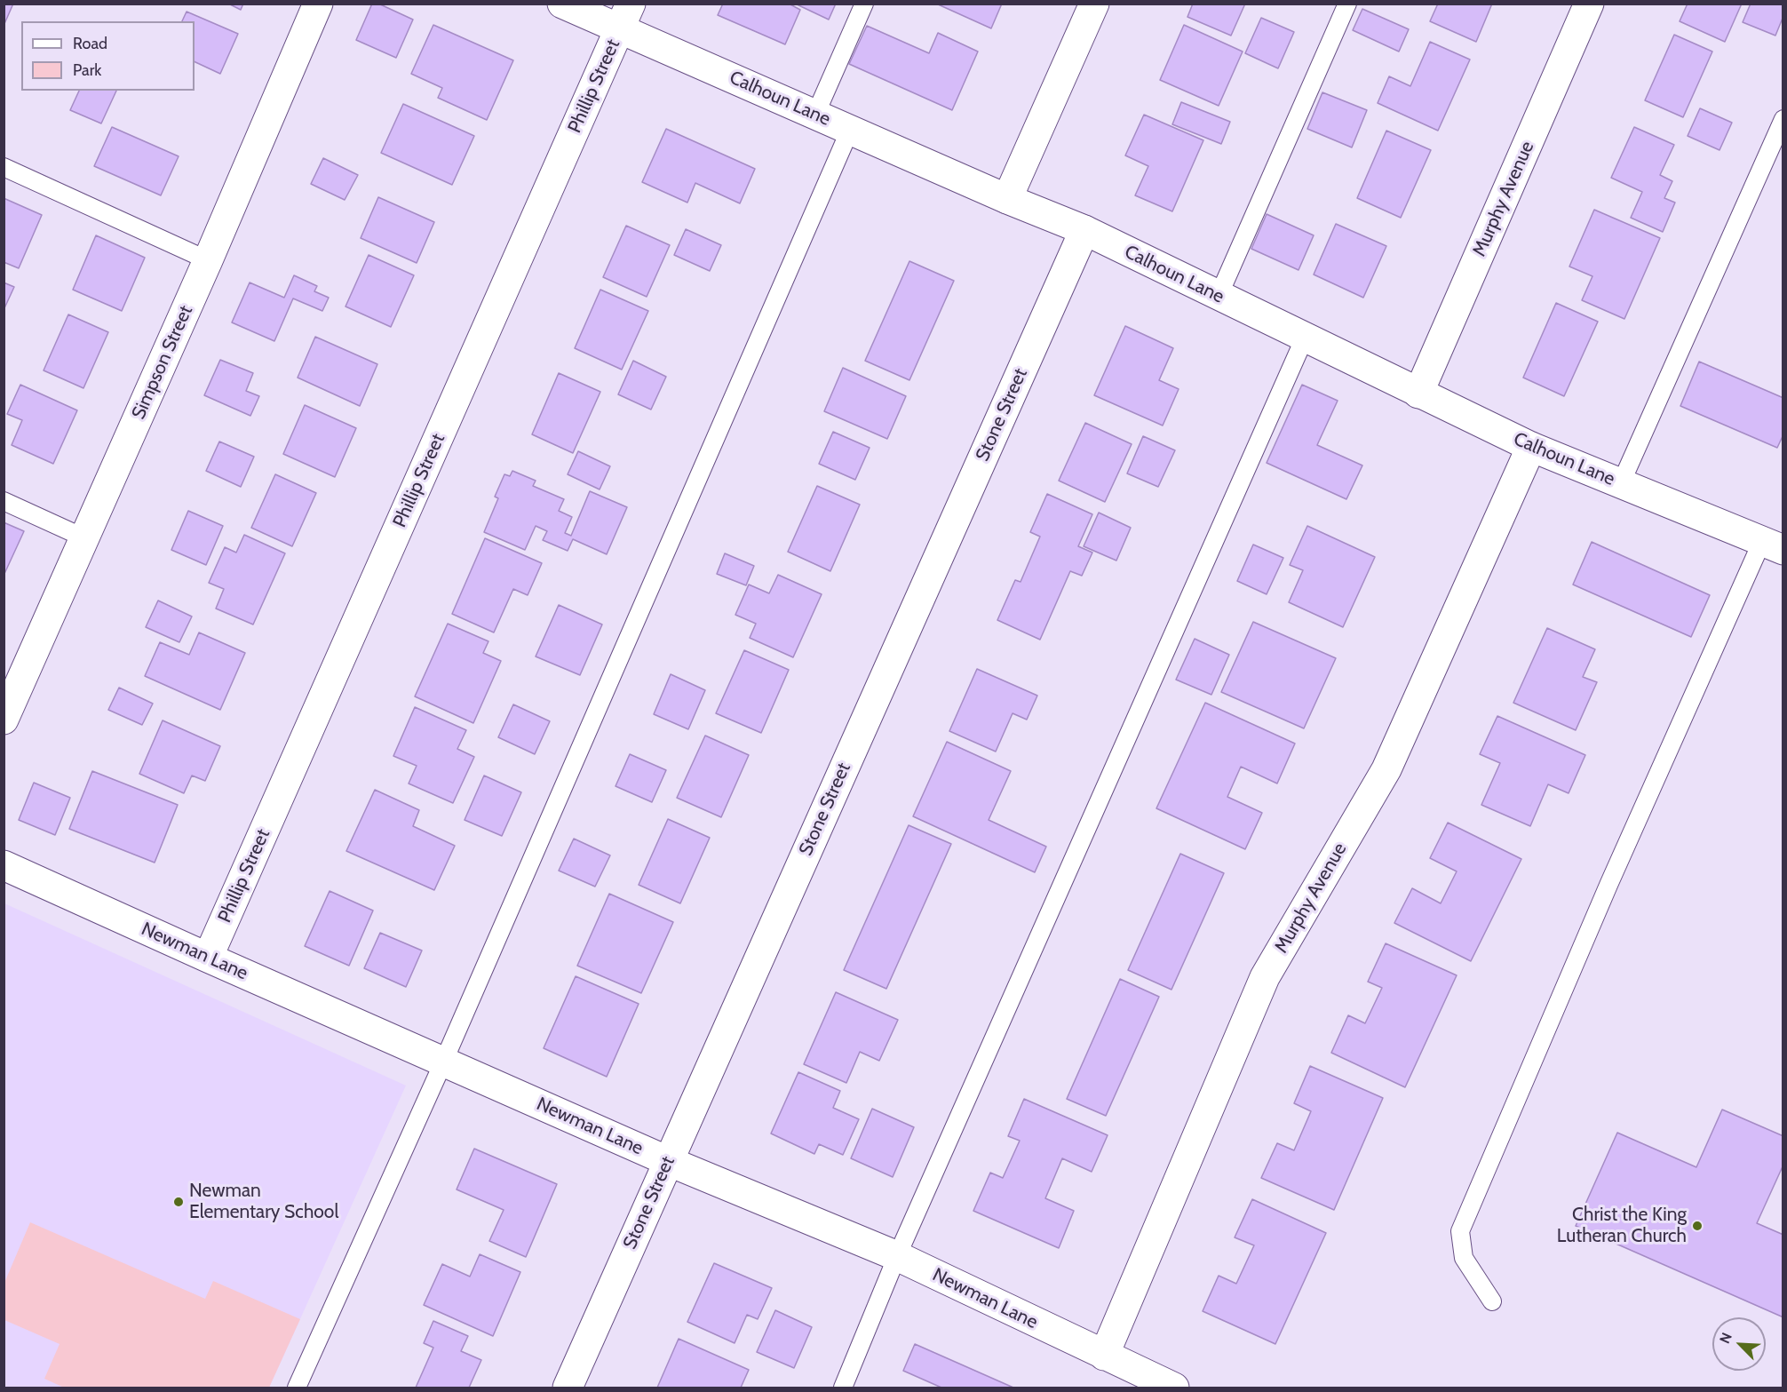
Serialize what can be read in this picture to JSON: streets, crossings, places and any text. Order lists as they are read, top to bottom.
{
  "streets": {
    "street": [
      "Phillip Street",
      "Calhoun Lane",
      "Murphy Avenue",
      "Simpson Street",
      "Stone Street",
      "Newman Lane"
    ]
  },
  "crossings": [
    ["Phillip Street", "Calhoun Lane"],
    ["Phillip Street", "Newman Lane"],
    ["Calhoun Lane", "Murphy Avenue"],
    ["Calhoun Lane", "Stone Street"],
    ["Murphy Avenue", "Newman Lane"],
    ["Stone Street", "Newman Lane"]
  ],
  "places": ["Newman Elementary School", "Christ the King Lutheran Church"],
  "legend": ["Road", "Park"],
  "north": "top left"
}
